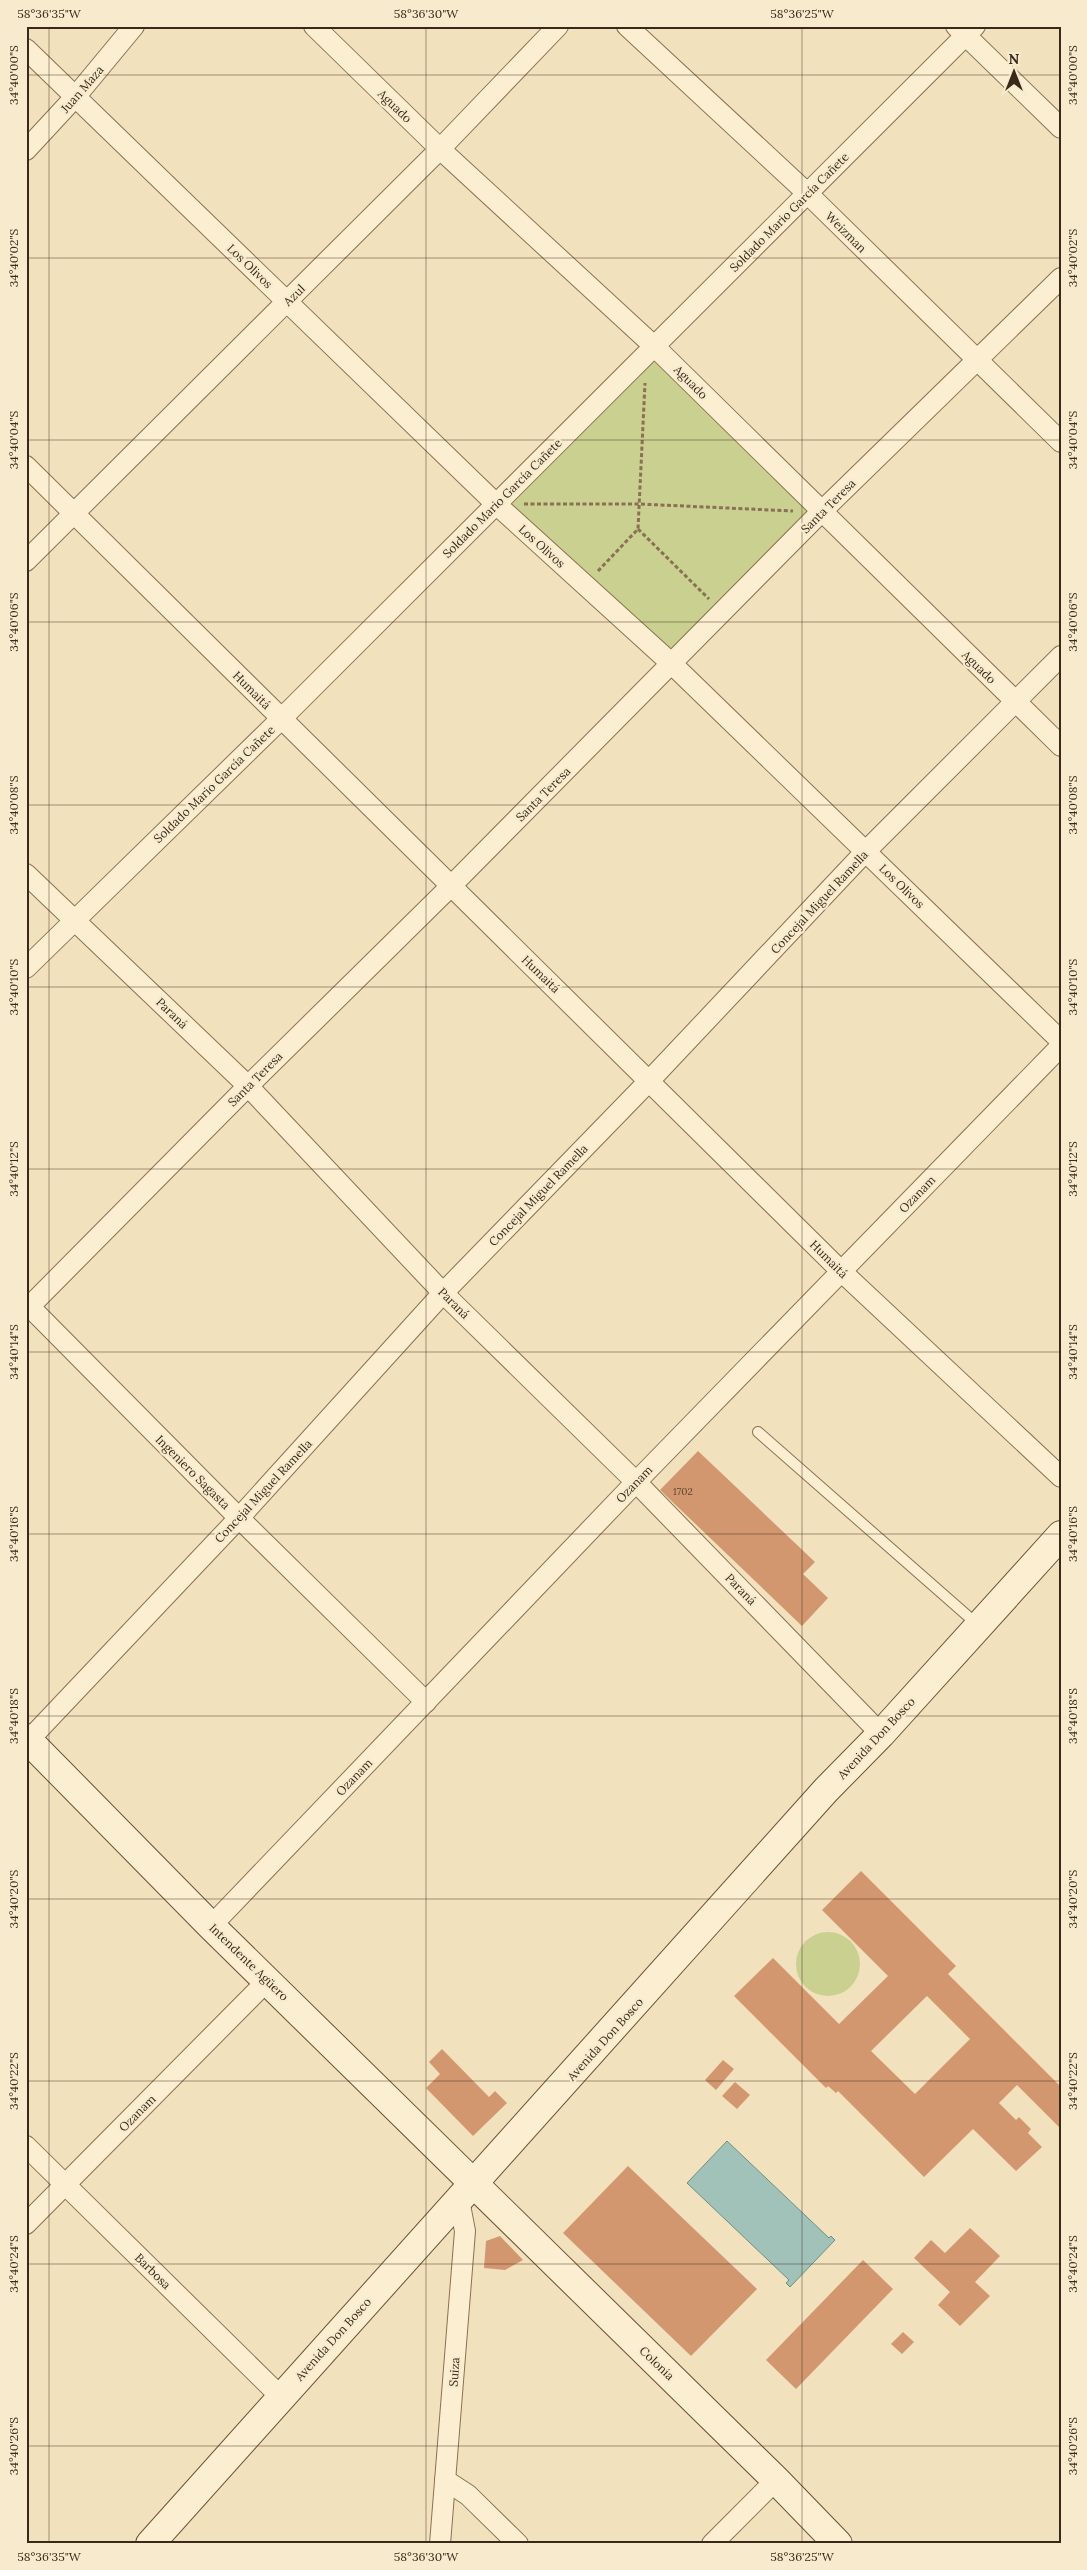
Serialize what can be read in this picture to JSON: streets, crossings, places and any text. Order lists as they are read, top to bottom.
{
  "streets": {
    "main road": ["Avenida Don Bosco", "Intendente Agüero", "Colonia"],
    "street": [
      "Juan Maza",
      "Aguado",
      "Soldado Mario García Cañete",
      "Weizman",
      "Los Olivos",
      "Azul",
      "Santa Teresa",
      "Humaitá",
      "Concejal Miguel Ramella",
      "Paraná",
      "Ozanam",
      "Ingeniero Sagasta",
      "Barbosa",
      "Suiza"
    ]
  },
  "crossings": [
    ["Juan Maza", "Los Olivos"],
    ["Aguado", "Soldado Mario García Cañete"],
    ["Aguado", "Azul"],
    ["Aguado", "Santa Teresa"],
    ["Aguado", "Concejal Miguel Ramella"],
    ["Soldado Mario García Cañete", "Weizman"],
    ["Soldado Mario García Cañete", "Los Olivos"],
    ["Soldado Mario García Cañete", "Humaitá"],
    ["Soldado Mario García Cañete", "Paraná"],
    ["Weizman", "Santa Teresa"],
    ["Los Olivos", "Azul"],
    ["Los Olivos", "Santa Teresa"],
    ["Los Olivos", "Concejal Miguel Ramella"],
    ["Azul", "Humaitá"],
    ["Santa Teresa", "Humaitá"],
    ["Santa Teresa", "Paraná"],
    ["Santa Teresa", "Ingeniero Sagasta"],
    ["Humaitá", "Concejal Miguel Ramella"],
    ["Humaitá", "Ozanam"],
    ["Concejal Miguel Ramella", "Paraná"],
    ["Concejal Miguel Ramella", "Ingeniero Sagasta"],
    ["Concejal Miguel Ramella", "Intendente Agüero"],
    ["Paraná", "Ozanam"],
    ["Paraná", "Avenida Don Bosco"],
    ["Ozanam", "Ingeniero Sagasta"],
    ["Ozanam", "Intendente Agüero"],
    ["Ozanam", "Barbosa"],
    ["Avenida Don Bosco", "Intendente Agüero"],
    ["Avenida Don Bosco", "Barbosa"],
    ["Avenida Don Bosco", "Colonia"],
    ["Avenida Don Bosco", "Suiza"],
    ["Intendente Agüero", "Colonia"],
    ["Intendente Agüero", "Suiza"],
    ["Colonia", "Suiza"]
  ],
  "house_numbers": ["1702"],
  "north": "top",
  "coordinates": [
    "58°36'35\"W",
    "58°36'30\"W",
    "58°36'25\"W",
    "34°40'00\"S",
    "34°40'02\"S",
    "34°40'04\"S",
    "34°40'06\"S",
    "34°40'08\"S",
    "34°40'10\"S",
    "34°40'12\"S",
    "34°40'14\"S",
    "34°40'16\"S",
    "34°40'18\"S",
    "34°40'20\"S",
    "34°40'22\"S",
    "34°40'24\"S",
    "34°40'26\"S"
  ]
}
